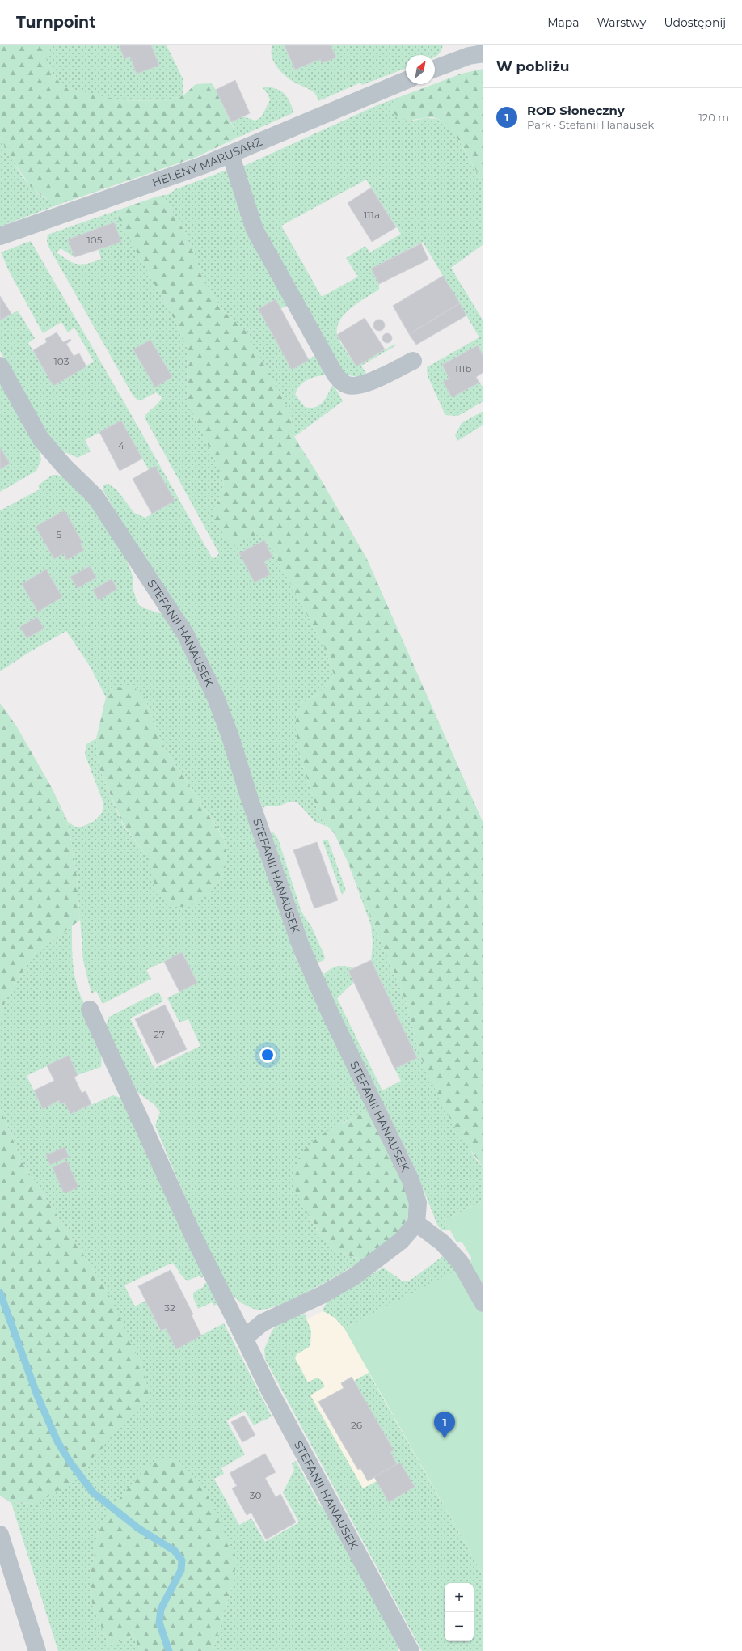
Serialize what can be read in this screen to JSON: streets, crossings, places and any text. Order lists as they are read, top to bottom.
{
  "streets": {
    "street": ["HELENY MARUSARZ", "STEFANII HANAUSEK"]
  },
  "house_numbers": [
    "111a",
    "105",
    "103",
    "111b",
    "4",
    "5",
    "27",
    "32",
    "26",
    "30"
  ],
  "north": "top right",
  "page": {
    "header": "Turnpoint",
    "nav": ["Mapa", "Warstwy", "Udostępnij"],
    "heading": "W pobliżu",
    "list": [
      {
        "mark": "1",
        "name": "ROD Słoneczny",
        "note": "Park · Stefanii Hanausek",
        "value": "120 m"
      }
    ],
    "pins": "1",
    "map_buttons": ["+", "−"]
  }
}
